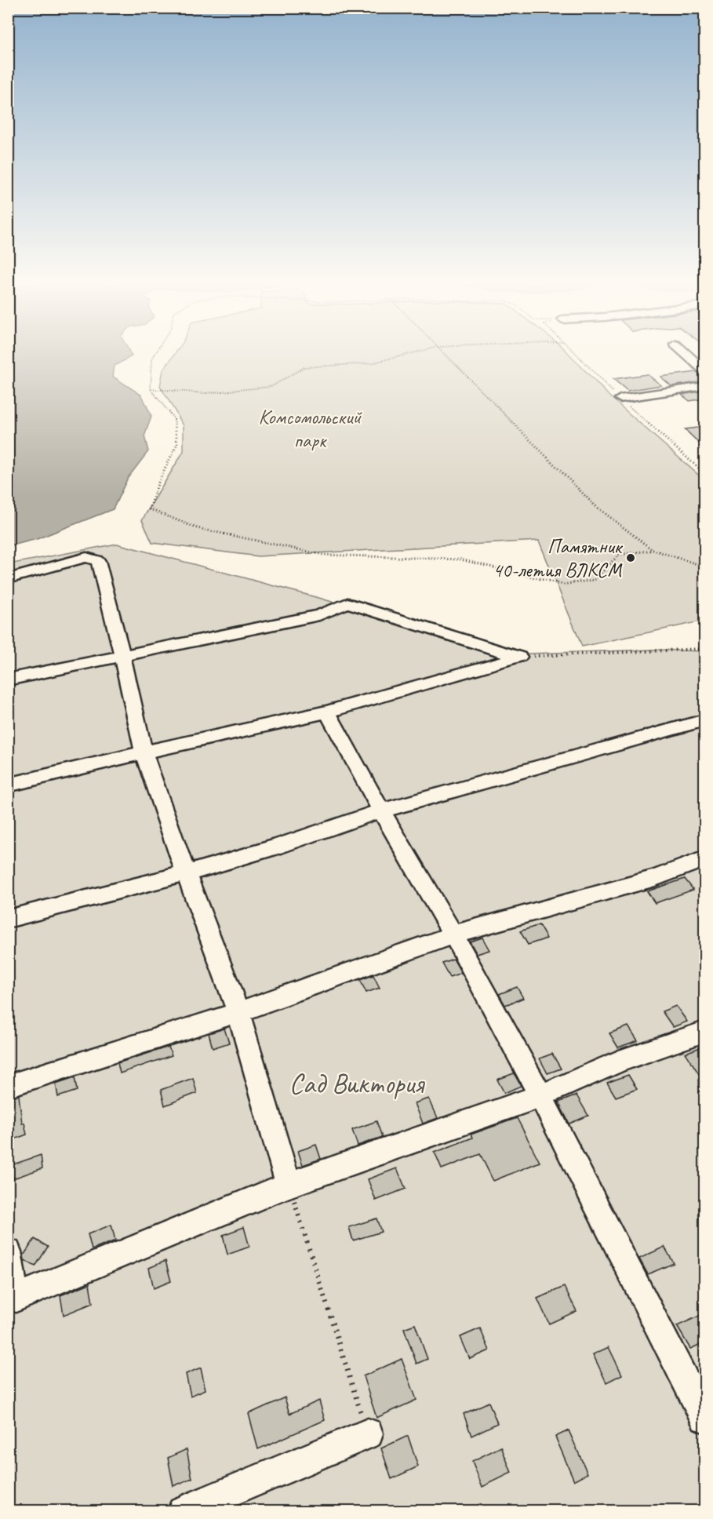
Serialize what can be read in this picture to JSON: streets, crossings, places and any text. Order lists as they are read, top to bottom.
{
  "parks": ["Комсомольский парк", "Сад Виктория"],
  "places": ["Памятник 40-летия ВЛКСМ"]
}
